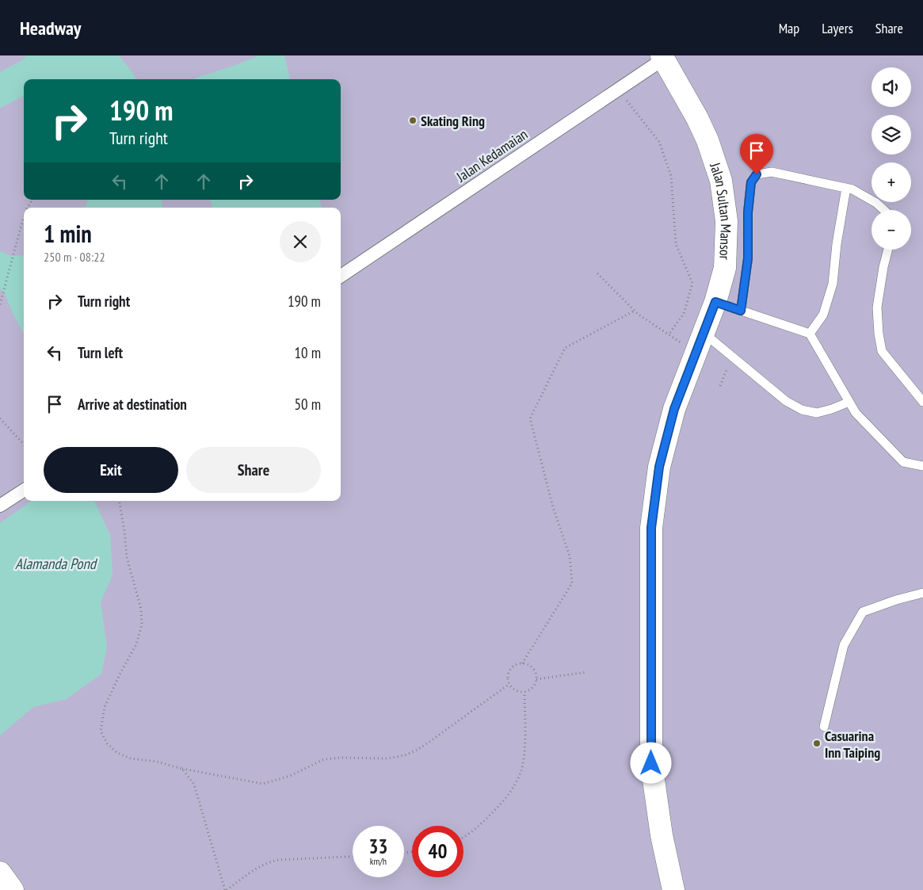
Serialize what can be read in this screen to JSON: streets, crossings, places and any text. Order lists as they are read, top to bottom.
{
  "streets": {
    "street": ["Jalan Kedamaian", "Jalan Sultan Mansor"]
  },
  "crossings": [
    ["Jalan Kedamaian", "Jalan Sultan Mansor"]
  ],
  "water": ["Alamanda Pond"],
  "places": ["Skating Ring", "Casuarina Inn Taiping"],
  "page": {
    "header": "Headway",
    "nav": ["Map", "Layers", "Share"],
    "map_buttons": ["+", "−"],
    "turn": ["190 m", "Turn right"],
    "heading": ["1 min", "250 m · 08:22"],
    "list": [
      {
        "name": "Turn right",
        "value": "190 m"
      },
      {
        "name": "Turn left",
        "value": "10 m"
      },
      {
        "name": "Arrive at destination",
        "value": "50 m"
      }
    ],
    "buttons": ["Exit", "Share"],
    "speed": "33 km/h",
    "limit": "40"
  }
}
